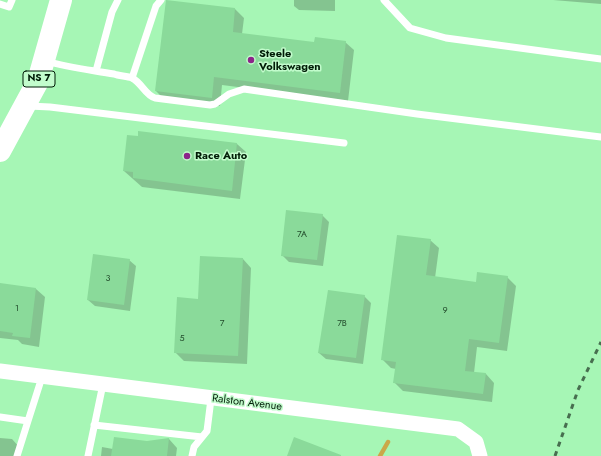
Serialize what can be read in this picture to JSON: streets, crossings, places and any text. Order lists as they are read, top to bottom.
{
  "streets": {
    "main road": ["NS 7"],
    "street": ["Ralston Avenue"]
  },
  "places": ["Steele Volkswagen", "Race Auto"],
  "house_numbers": [
    "7A",
    "3",
    "1",
    "9",
    "7",
    "7B",
    "5"
  ]
}
